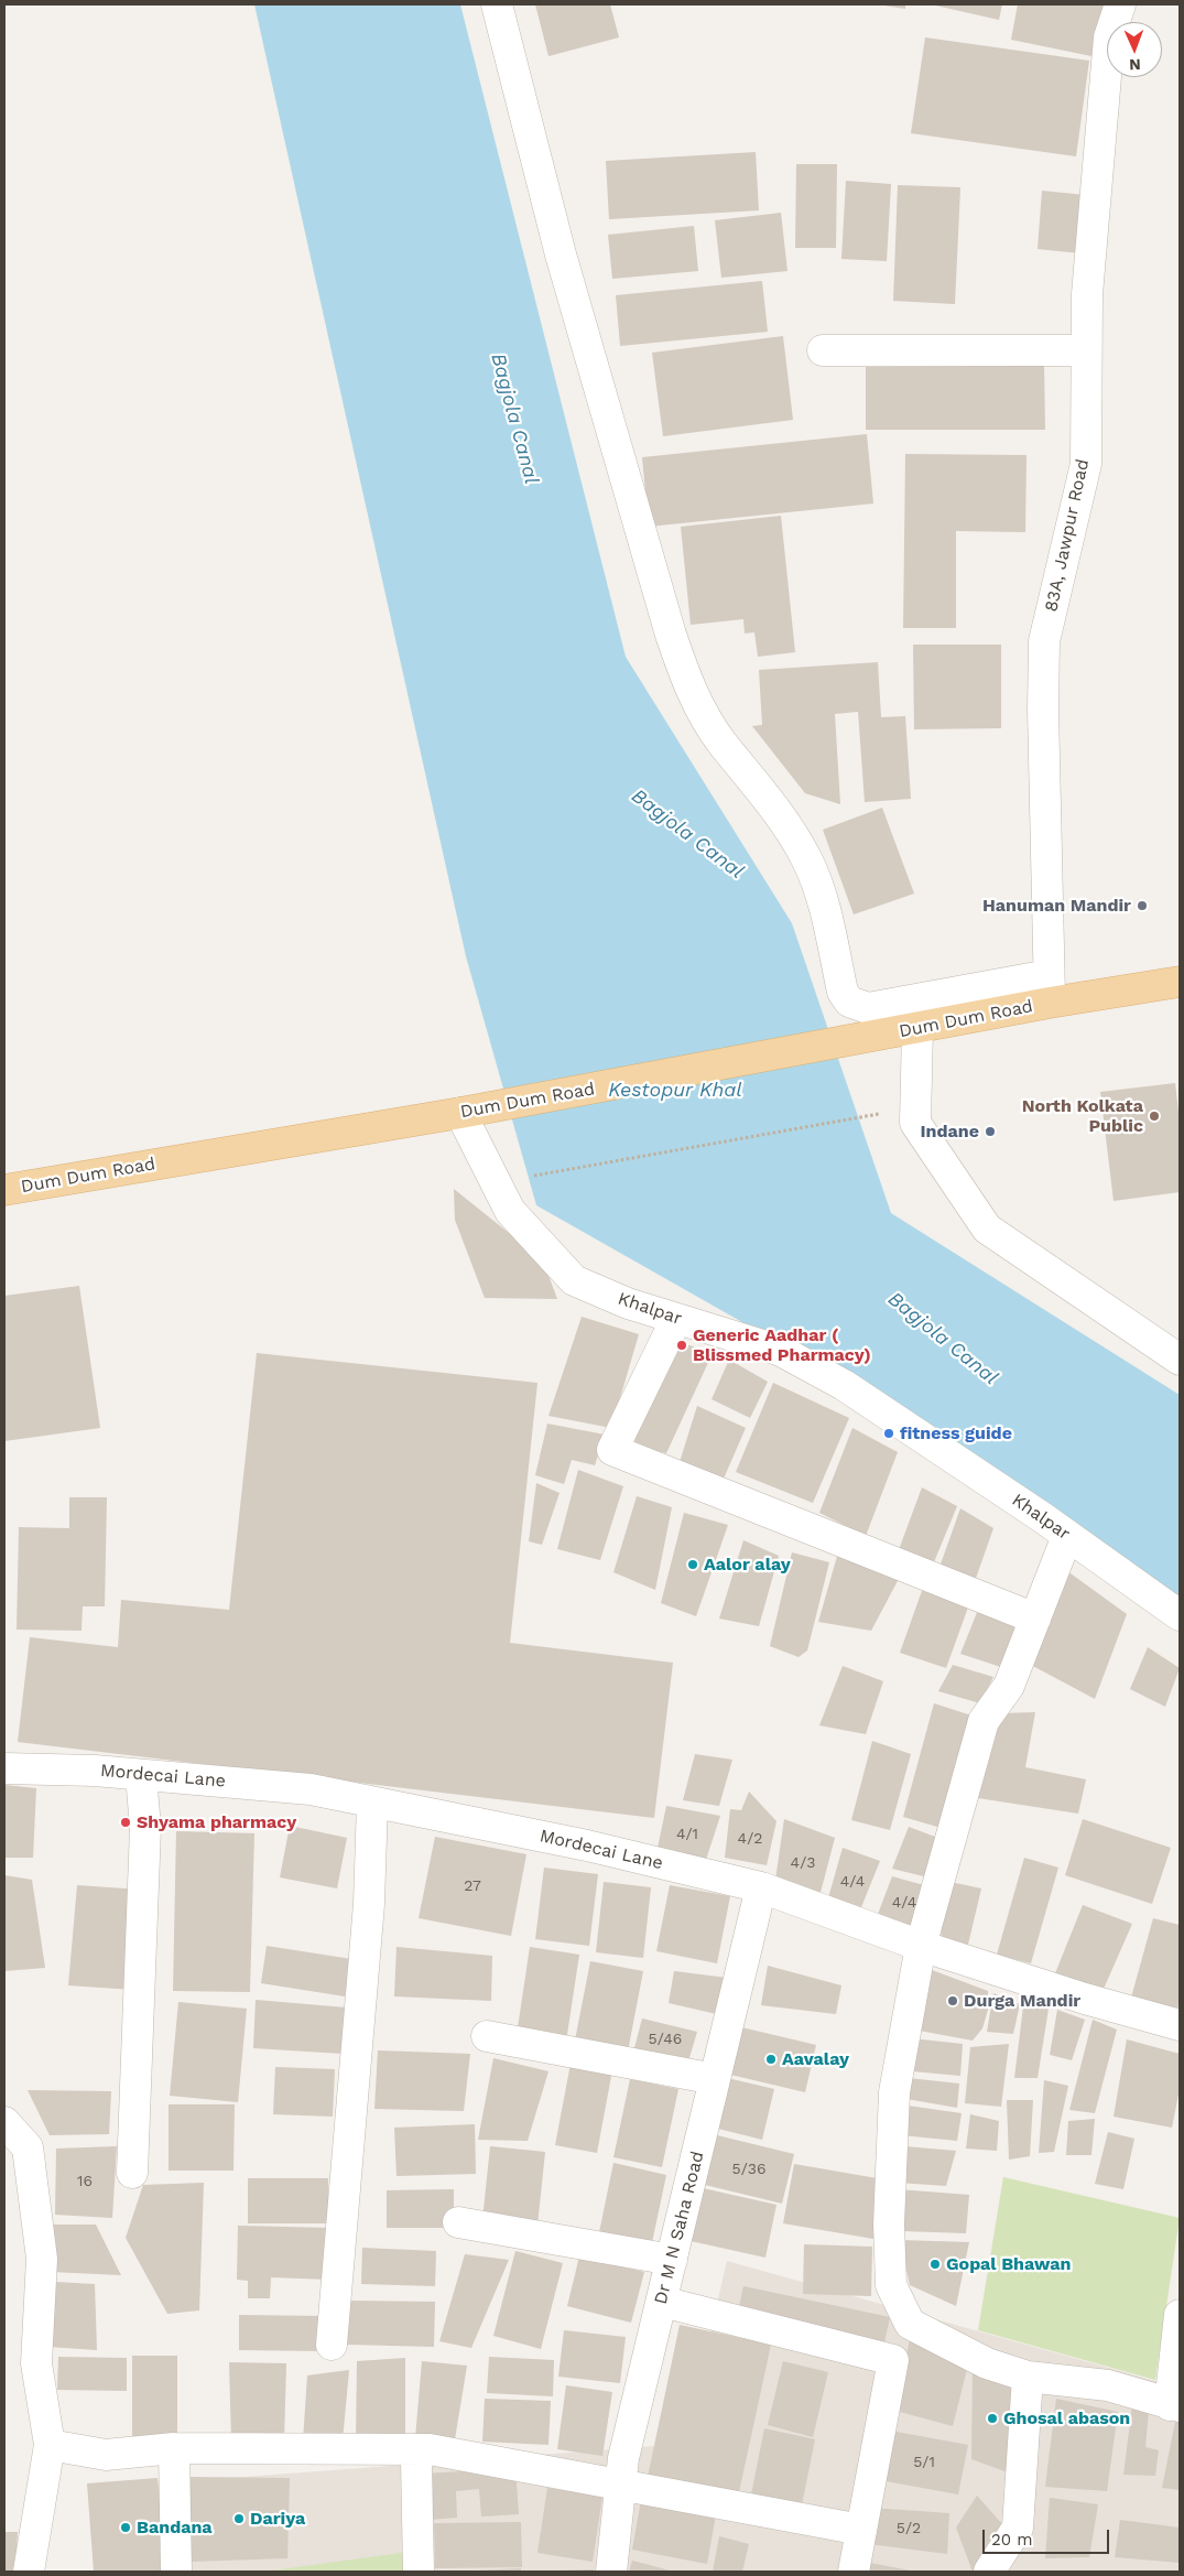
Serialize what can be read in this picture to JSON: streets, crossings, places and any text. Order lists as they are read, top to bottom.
{
  "streets": {
    "main road": ["Dum Dum Road"],
    "street": [
      "83A, Jawpur Road",
      "Khalpar",
      "Mordecai Lane",
      "Dr M N Saha Road"
    ]
  },
  "crossings": [
    ["83A, Jawpur Road", "Dum Dum Road"],
    ["Dum Dum Road", "Khalpar"],
    ["Mordecai Lane", "Dr M N Saha Road"]
  ],
  "water": ["Bagjola Canal", "Kestopur Khal"],
  "places": [
    "Hanuman Mandir",
    "North Kolkata Public",
    "Indane",
    "Generic Aadhar ( Blissmed Pharmacy)",
    "fitness guide",
    "Aalor alay",
    "Shyama pharmacy",
    "Durga Mandir",
    "Aavalay",
    "Gopal Bhawan",
    "Ghosal abason",
    "Dariya",
    "Bandana"
  ],
  "house_numbers": [
    "4/1",
    "4/2",
    "4/3",
    "4/4",
    "27",
    "4/4",
    "5/46",
    "5/36",
    "16",
    "5/1",
    "5/2"
  ],
  "scale_bar": "20 m",
  "north": "bottom"
}
